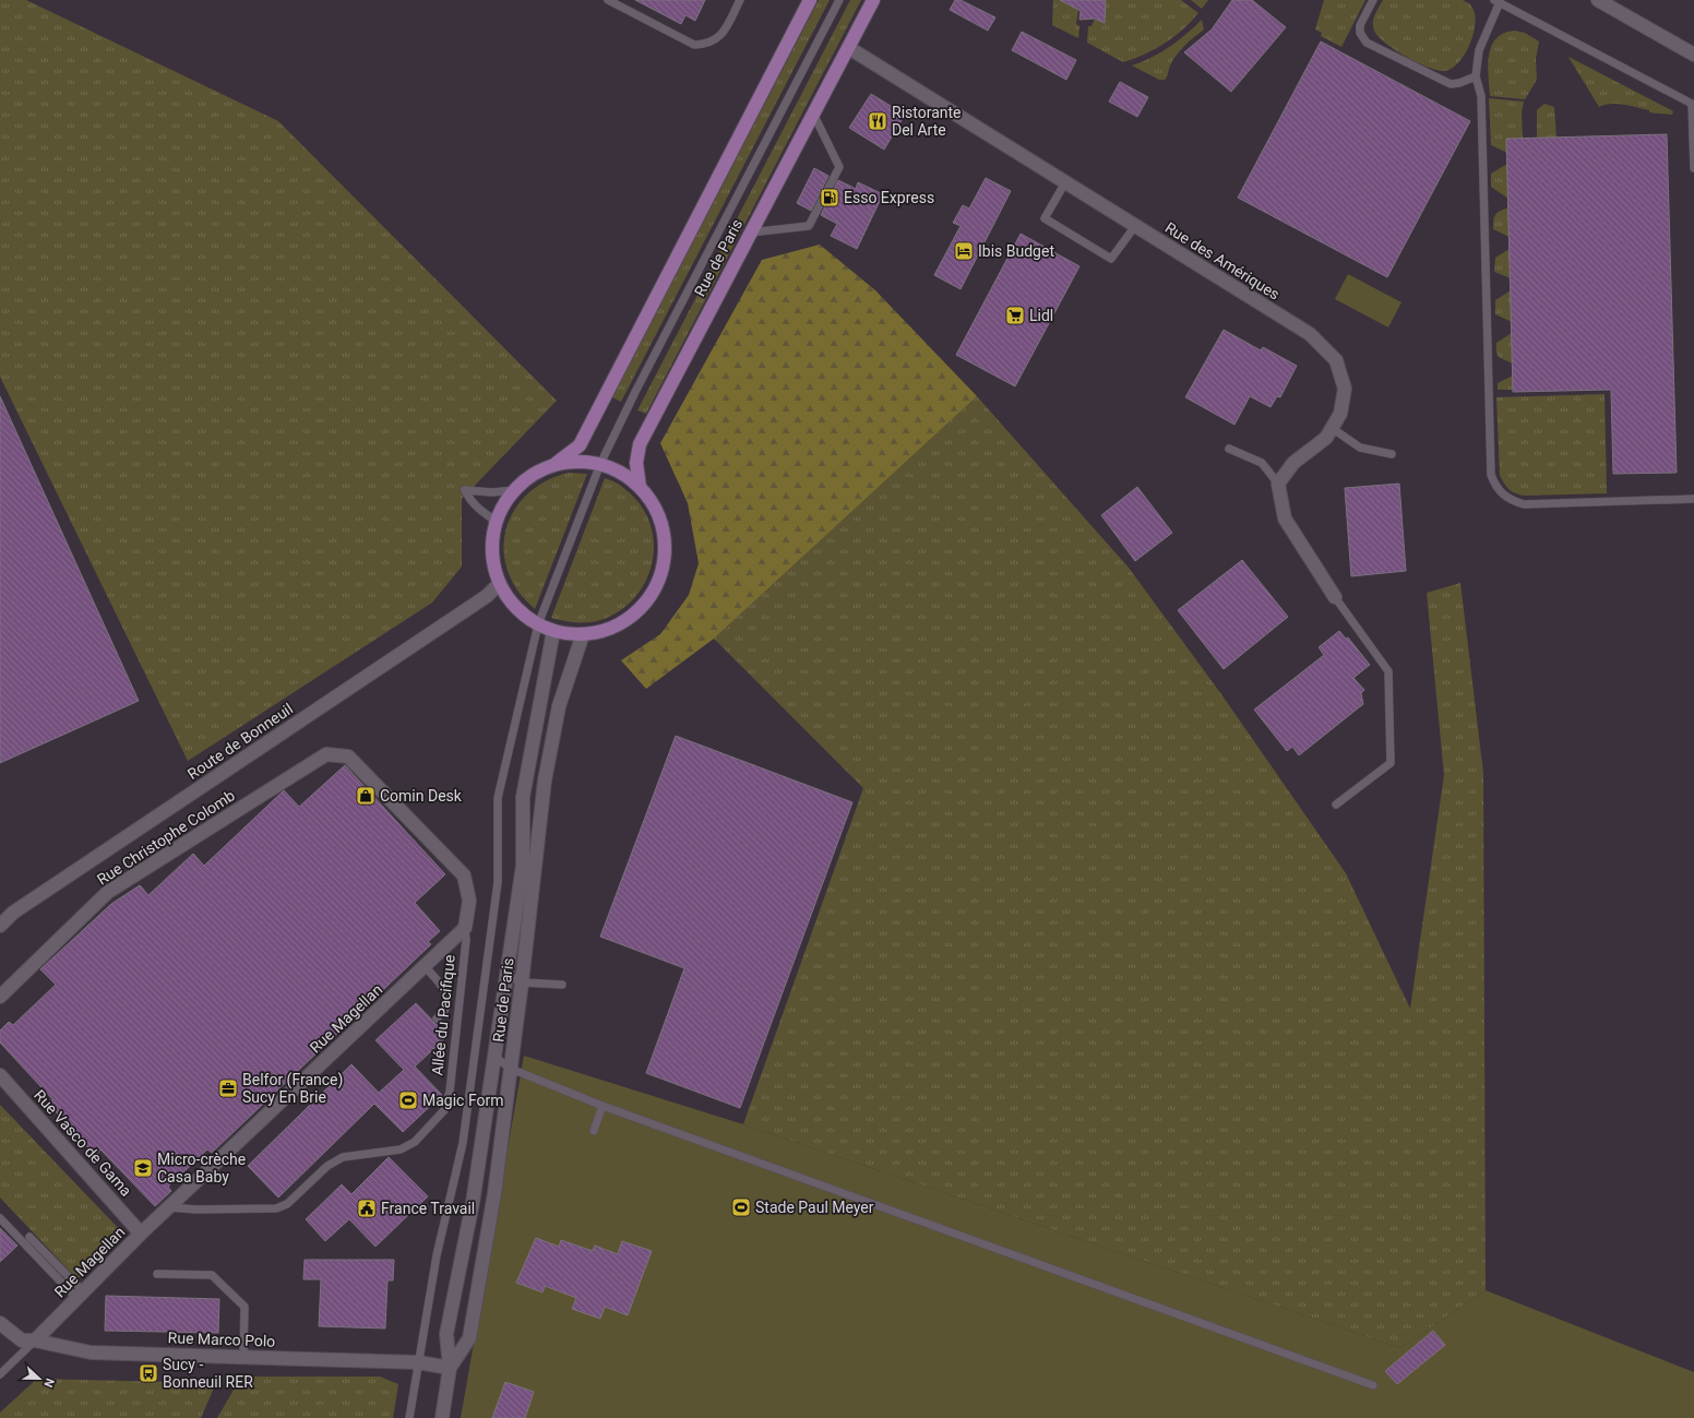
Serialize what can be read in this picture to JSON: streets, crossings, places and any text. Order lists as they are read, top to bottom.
{
  "streets": {
    "main road": ["Rue de Paris"],
    "street": [
      "Rue des Amériques",
      "Route de Bonneuil",
      "Rue Christophe Colomb",
      "Rue Magellan",
      "Rue Vasco de Gama",
      "Rue Marco Polo"
    ],
    "lane": ["Allée du Pacifique"]
  },
  "crossings": [
    ["Rue de Paris", "Rue des Amériques"],
    ["Rue de Paris", "Rue Marco Polo"],
    ["Rue Christophe Colomb", "Allée du Pacifique"],
    ["Rue Christophe Colomb", "Rue Magellan"],
    ["Allée du Pacifique", "Rue Magellan"],
    ["Rue Magellan", "Rue Vasco de Gama"],
    ["Rue Magellan", "Rue Marco Polo"]
  ],
  "places": {
    "restaurant": ["Ristorante Del Arte"],
    "fuel station": ["Esso Express"],
    "hotel": ["Ibis Budget"],
    "supermarket": ["Lidl"],
    "shop": ["Comin Desk"],
    "office": ["Belfor (France) Sucy En Brie"],
    "sports": ["Magic Form", "Stade Paul Meyer"],
    "school or university": ["Micro-crèche Casa Baby"],
    "public building": ["France Travail"],
    "bus stop": ["Sucy - Bonneuil RER"]
  },
  "north": "right"
}
